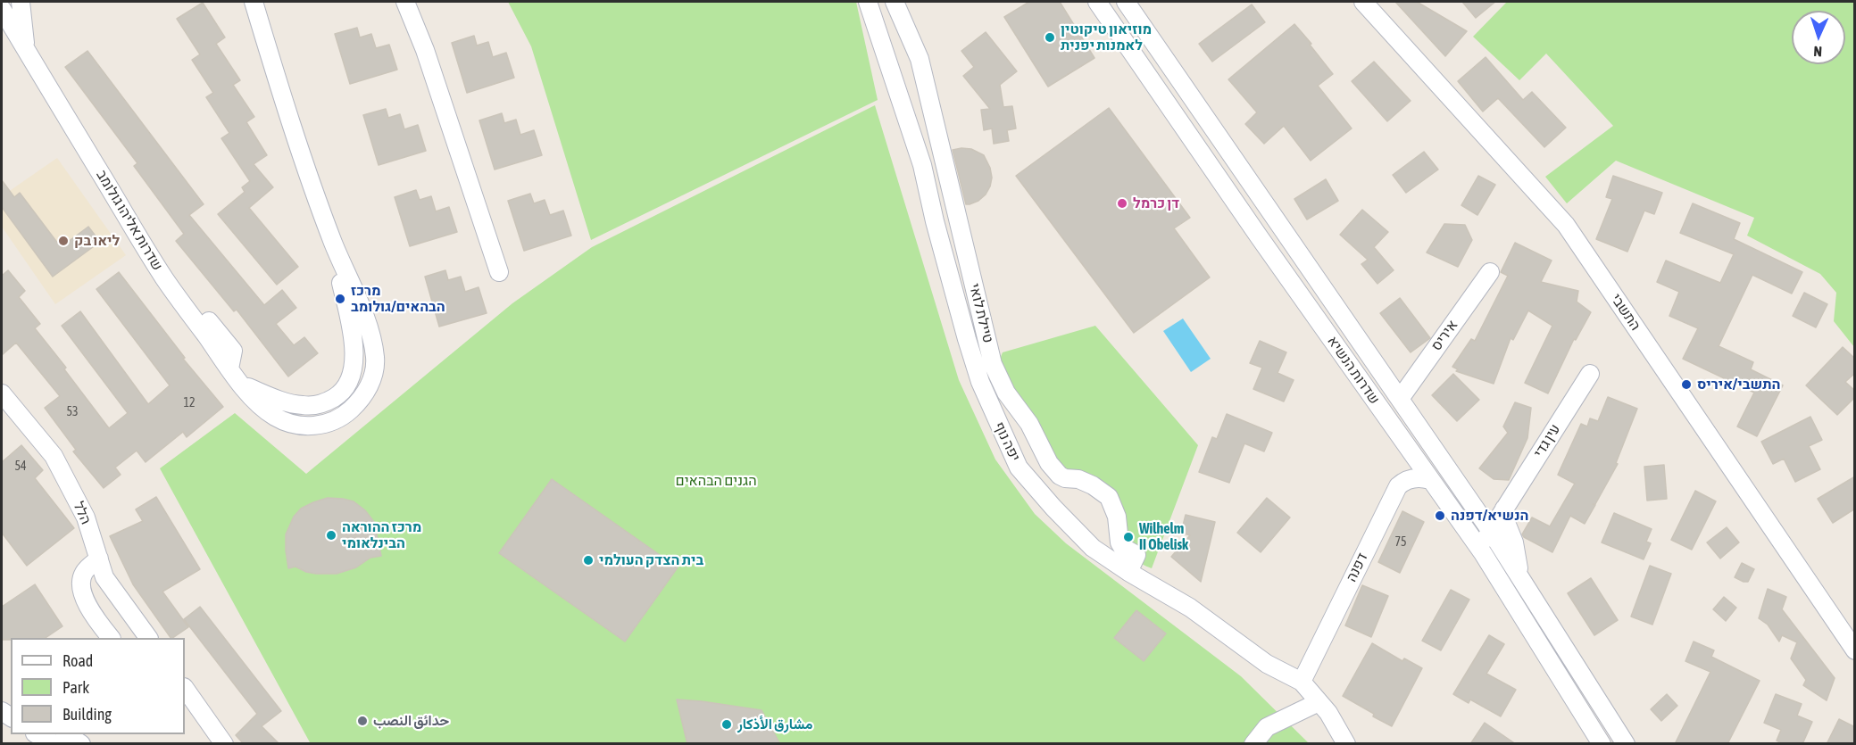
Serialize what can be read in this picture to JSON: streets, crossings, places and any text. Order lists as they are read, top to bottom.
{
  "streets": {
    "street": [
      "שדרות אליהו גולומב",
      "התשבי",
      "טיילת לואי",
      "איריס",
      "שדרות הנשיא",
      "עין גדי",
      "יפה נוף",
      "הלל",
      "דפנה"
    ]
  },
  "crossings": [
    ["טיילת לואי", "יפה נוף"],
    ["איריס", "שדרות הנשיא"],
    ["שדרות הנשיא", "עין גדי"],
    ["שדרות הנשיא", "דפנה"],
    ["יפה נוף", "דפנה"]
  ],
  "parks": ["הגנים הבהאים"],
  "places": [
    "מוזיאון טיקוטין לאמנות יפנית",
    "דן כרמל",
    "ליאו בק",
    "מרכז הבהאים/גולומב",
    "התשבי/איריס",
    "הנשיא/דפנה",
    "מרכז ההוראה הבינלאומי",
    "Wilhelm II Obelisk",
    "בית הצדק העולמי",
    "حدائق النصب",
    "مشارق الأذكار"
  ],
  "house_numbers": [
    "12",
    "53",
    "54",
    "75"
  ],
  "legend": ["Road", "Park", "Building"],
  "north": "bottom"
}
